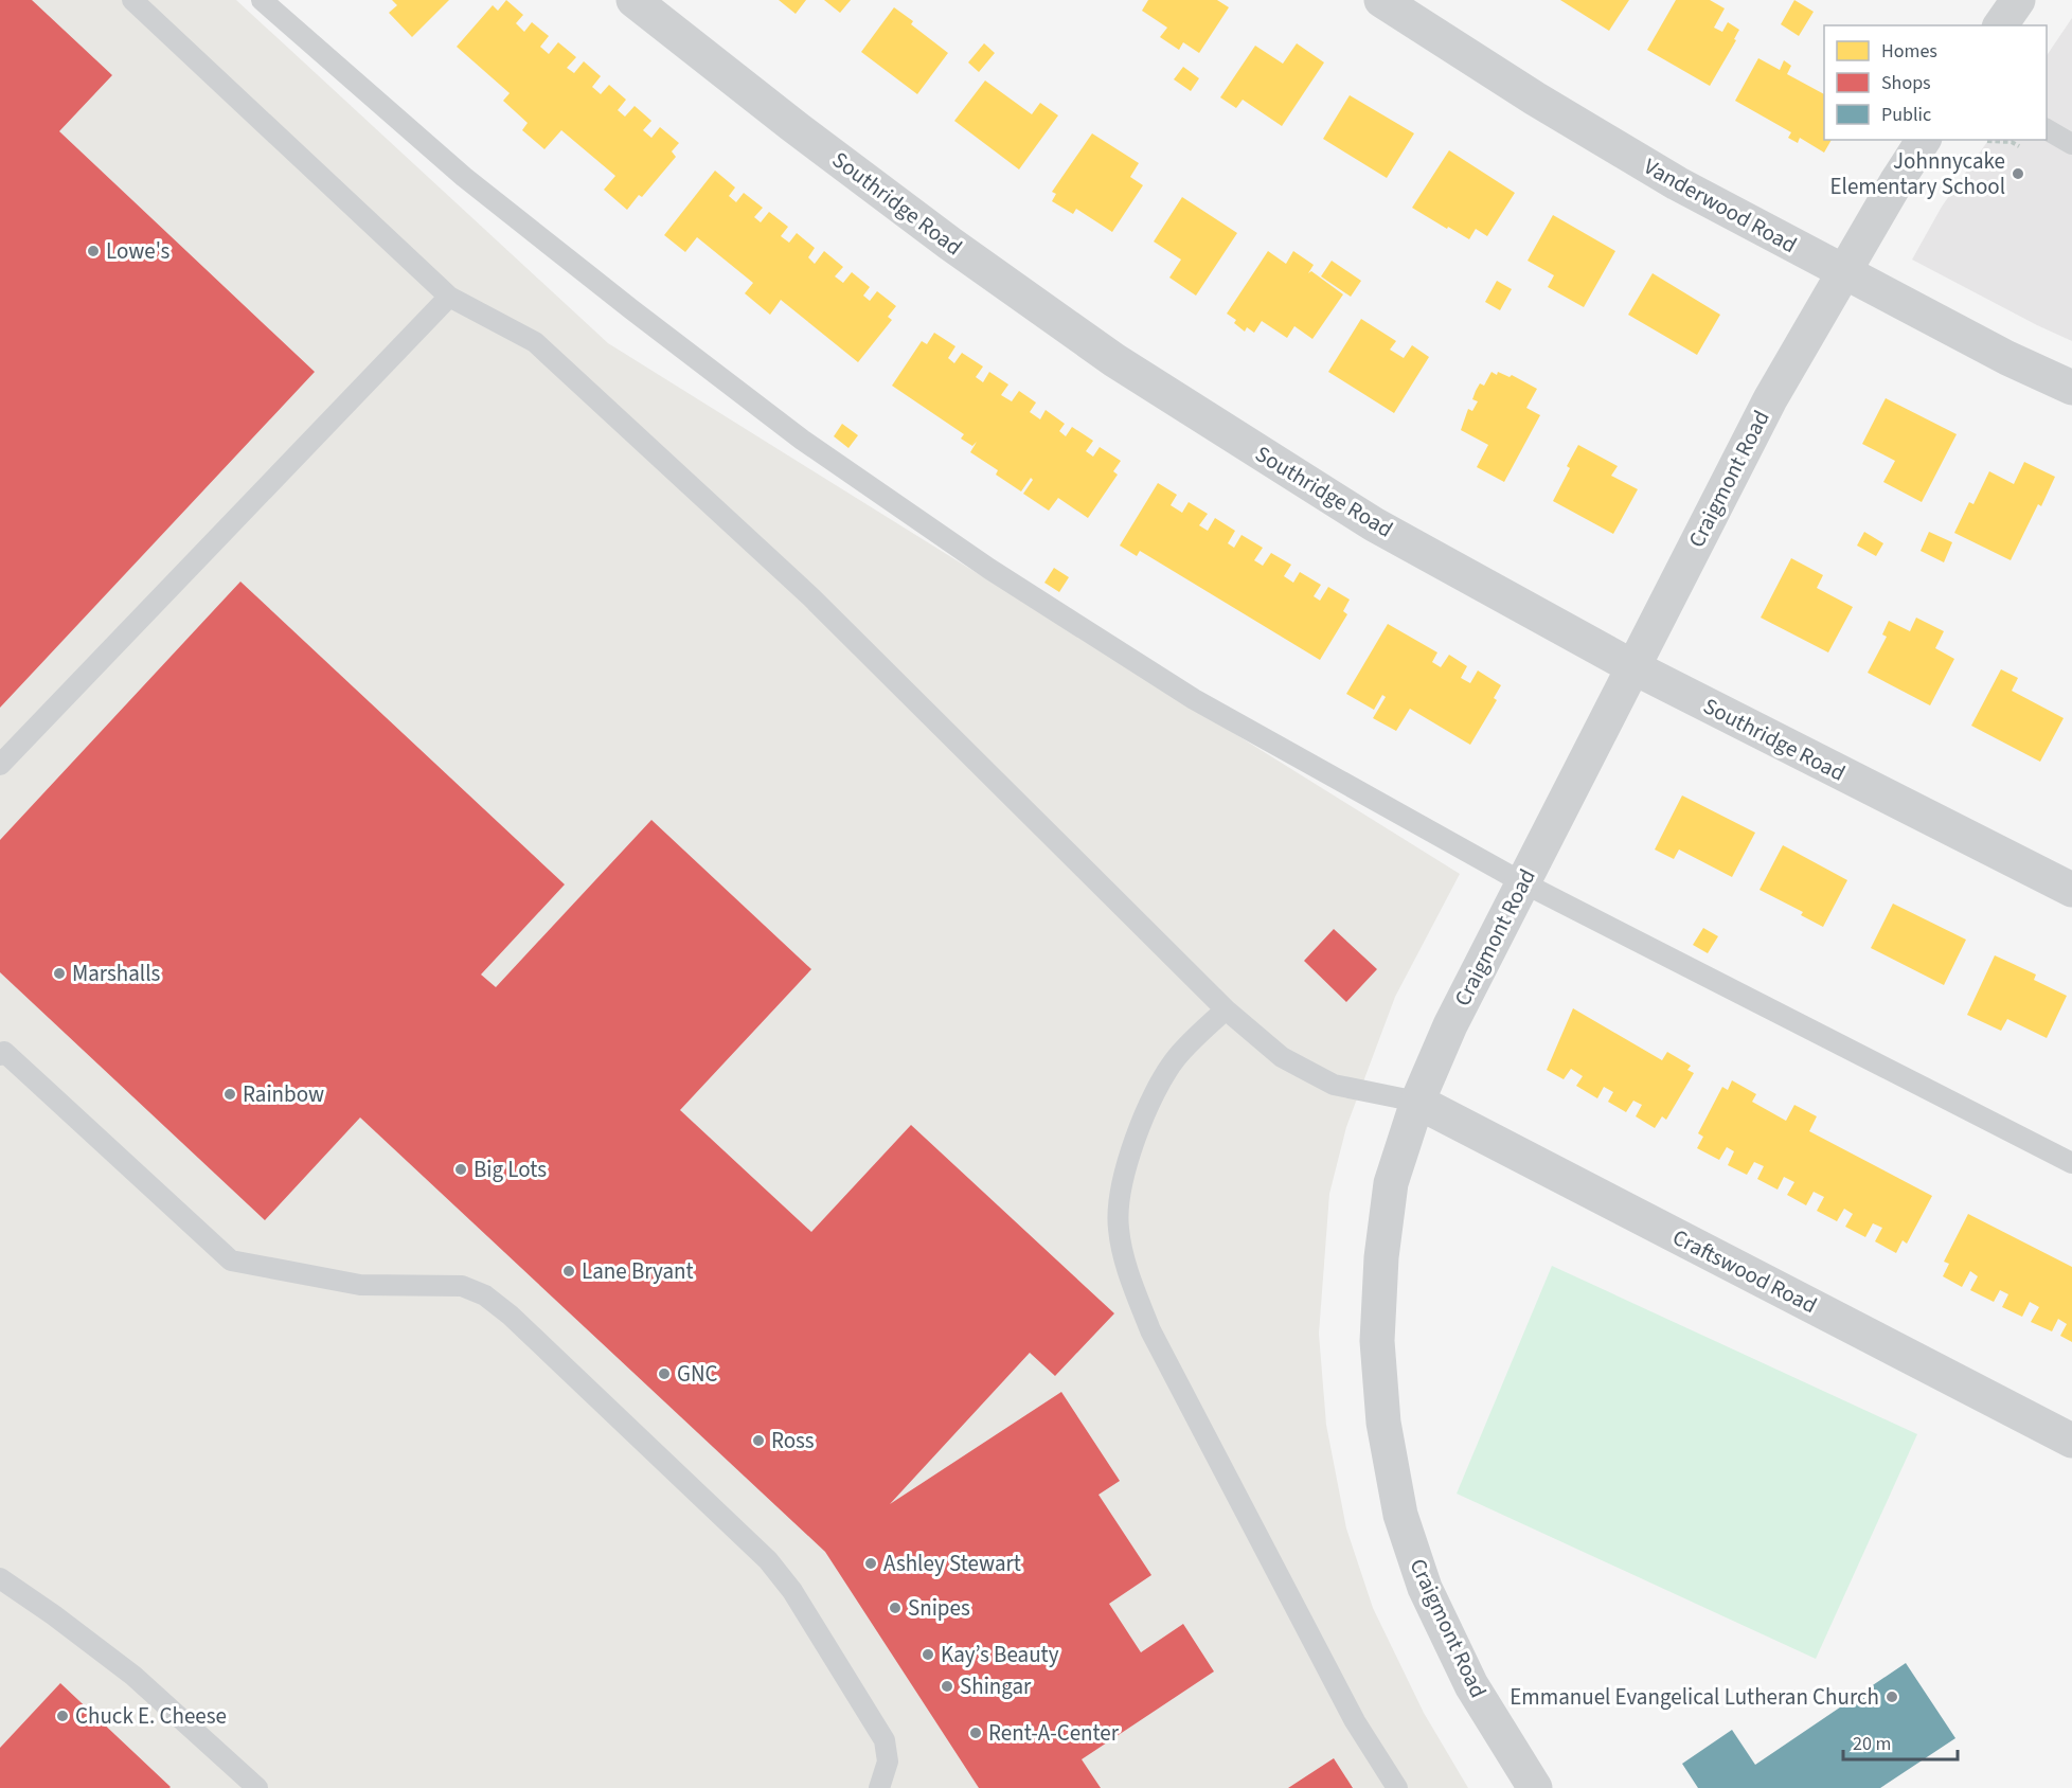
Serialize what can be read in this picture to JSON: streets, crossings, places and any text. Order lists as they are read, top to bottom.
{
  "streets": {
    "street": [
      "Southridge Road",
      "Vanderwood Road",
      "Craigmont Road",
      "Craftswood Road"
    ]
  },
  "crossings": [
    ["Southridge Road", "Craigmont Road"],
    ["Vanderwood Road", "Craigmont Road"],
    ["Craigmont Road", "Craftswood Road"]
  ],
  "places": [
    "Johnnycake Elementary School",
    "Lowe's",
    "Marshalls",
    "Rainbow",
    "Big Lots",
    "Lane Bryant",
    "GNC",
    "Ross",
    "Ashley Stewart",
    "Snipes",
    "Kay’s Beauty",
    "Shingar",
    "Emmanuel Evangelical Lutheran Church",
    "Chuck E. Cheese",
    "Rent-A-Center"
  ],
  "legend": ["Homes", "Shops", "Public"],
  "scale_bar": "20 m"
}
